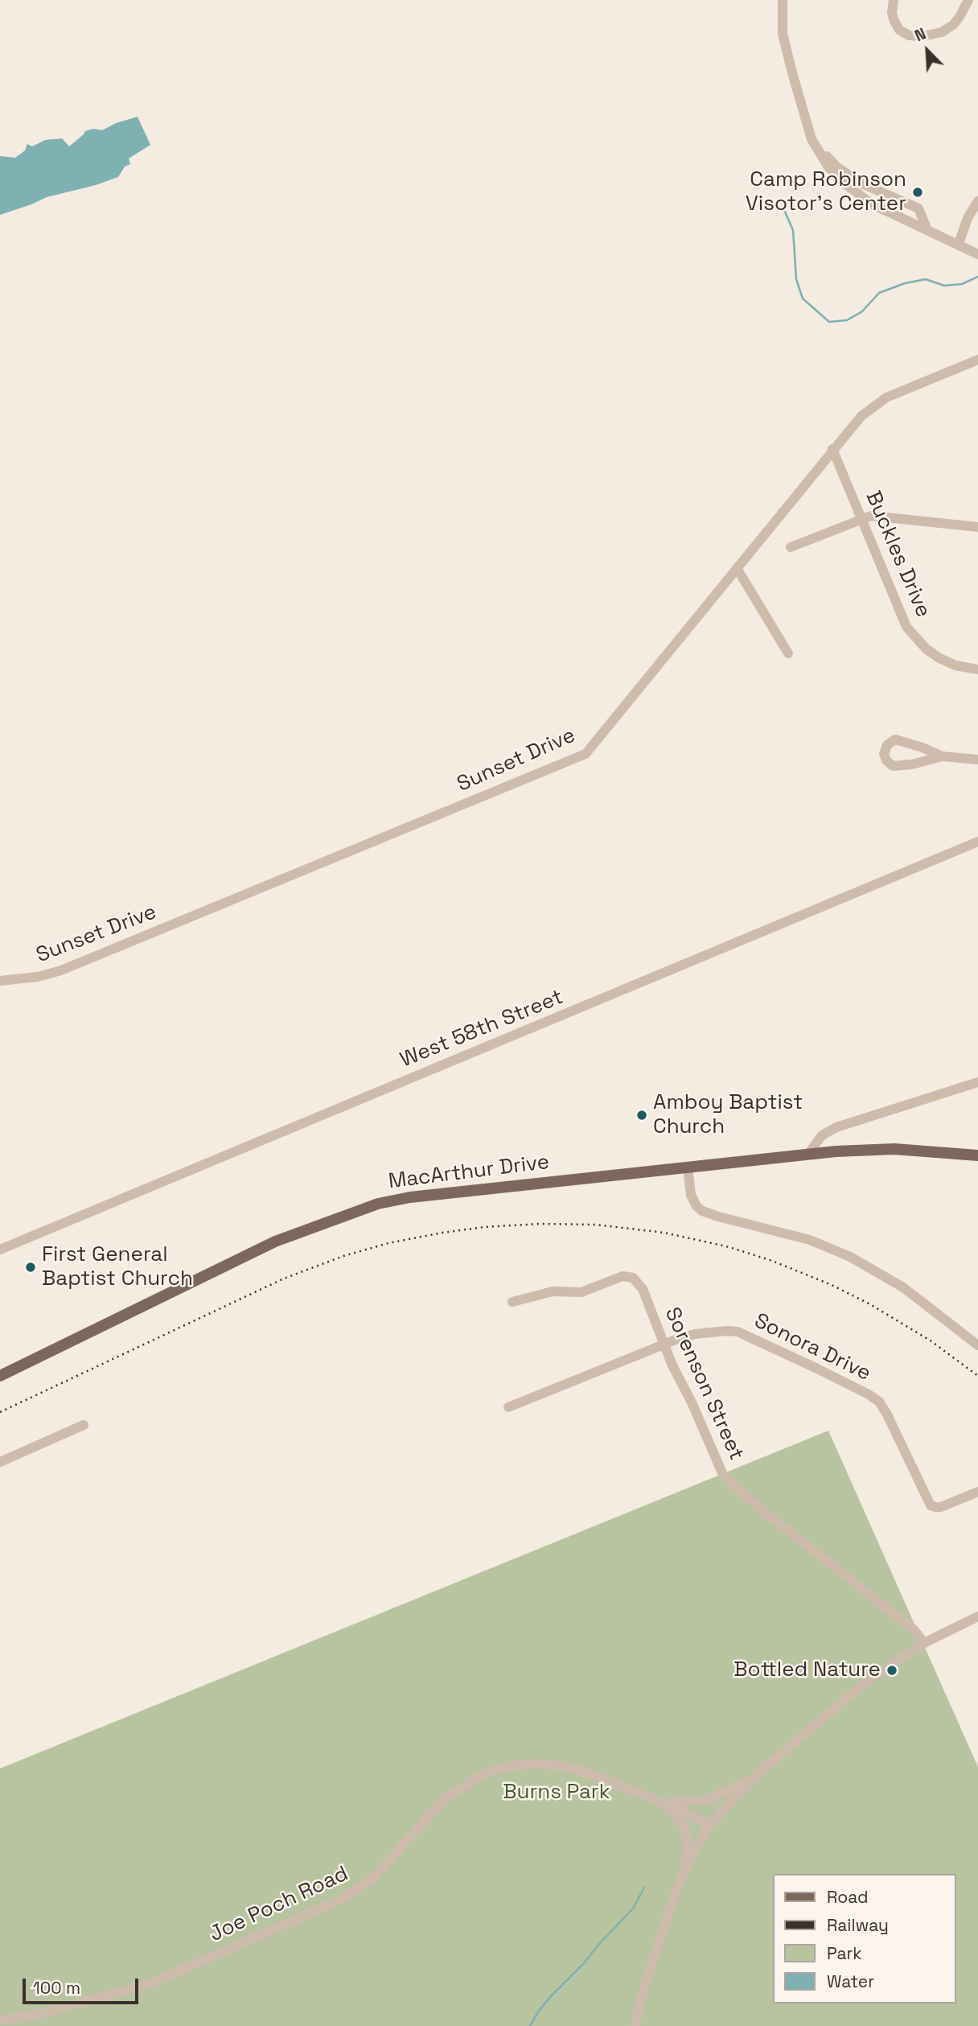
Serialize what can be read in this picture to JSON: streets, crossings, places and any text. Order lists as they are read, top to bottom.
{
  "streets": {
    "main road": ["MacArthur Drive"],
    "street": [
      "Buckles Drive",
      "Sunset Drive",
      "West 58th Street",
      "Sonora Drive",
      "Sorenson Street",
      "Joe Poch Road"
    ]
  },
  "crossings": [
    ["Buckles Drive", "Sunset Drive"],
    ["Sonora Drive", "Sorenson Street"]
  ],
  "parks": ["Burns Park"],
  "places": [
    "Camp Robinson Visotor's Center",
    "Amboy Baptist Church",
    "First General Baptist Church",
    "Bottled Nature"
  ],
  "legend": [
    "Road",
    "Railway",
    "Park",
    "Water"
  ],
  "scale_bar": "100 m",
  "north": "top left"
}
